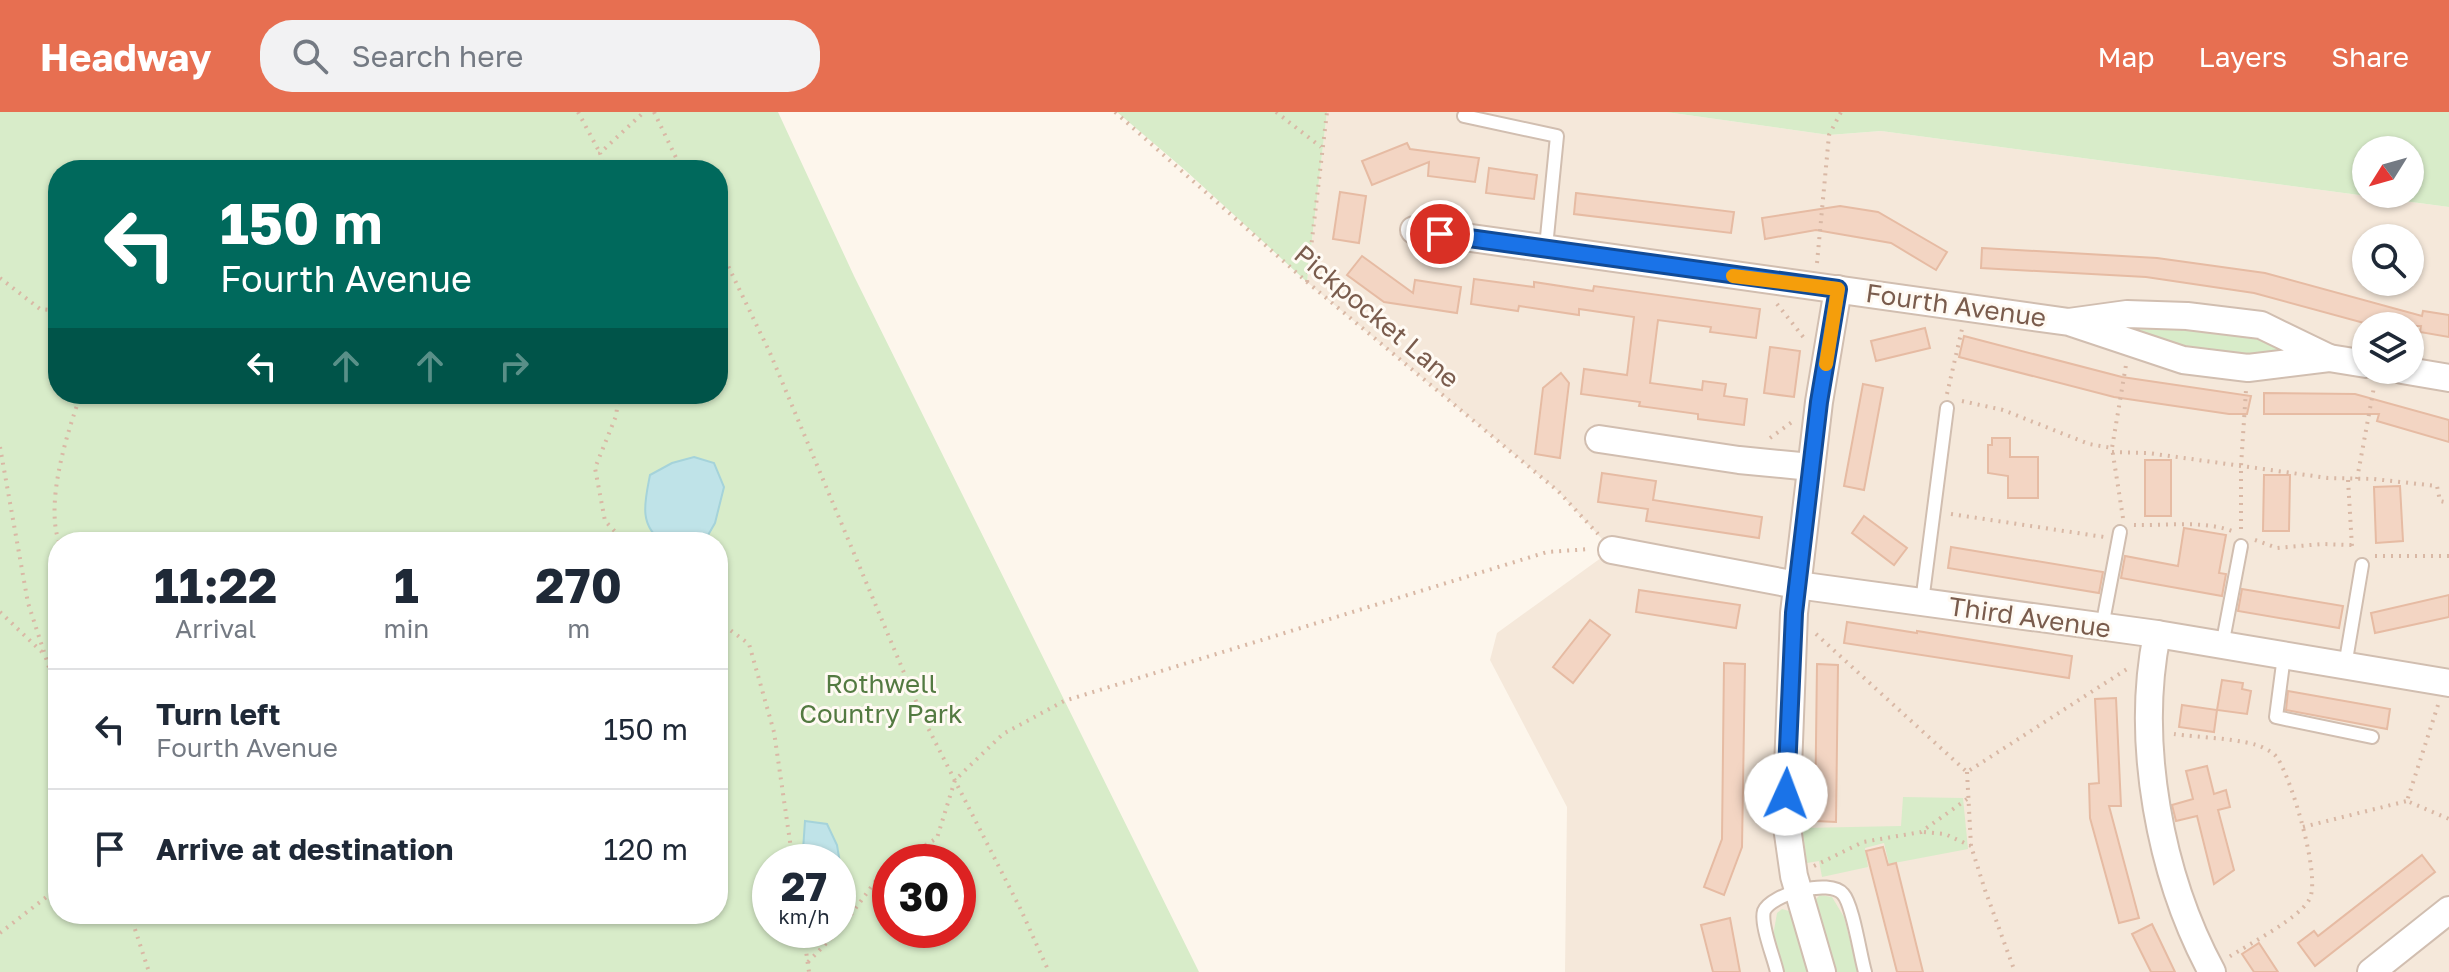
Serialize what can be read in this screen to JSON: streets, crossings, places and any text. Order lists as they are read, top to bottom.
{
  "streets": {
    "street": ["Fourth Avenue", "Third Avenue"],
    "path": ["Pickpocket Lane"]
  },
  "crossings": [
    ["Pickpocket Lane", "Third Avenue"]
  ],
  "parks": ["Rothwell Country Park"],
  "north": "bottom left",
  "page": {
    "header": "Headway",
    "search": "Search here",
    "nav": ["Map", "Layers", "Share"],
    "turn": ["150 m", "Fourth Avenue"],
    "eta": [
      "11:22",
      "Arrival",
      "1",
      "min",
      "270",
      "m"
    ],
    "list": [
      {
        "name": "Turn left",
        "note": "Fourth Avenue",
        "value": "150 m"
      },
      {
        "name": "Arrive at destination",
        "value": "120 m"
      }
    ],
    "speed": "27 km/h",
    "limit": "30"
  }
}
